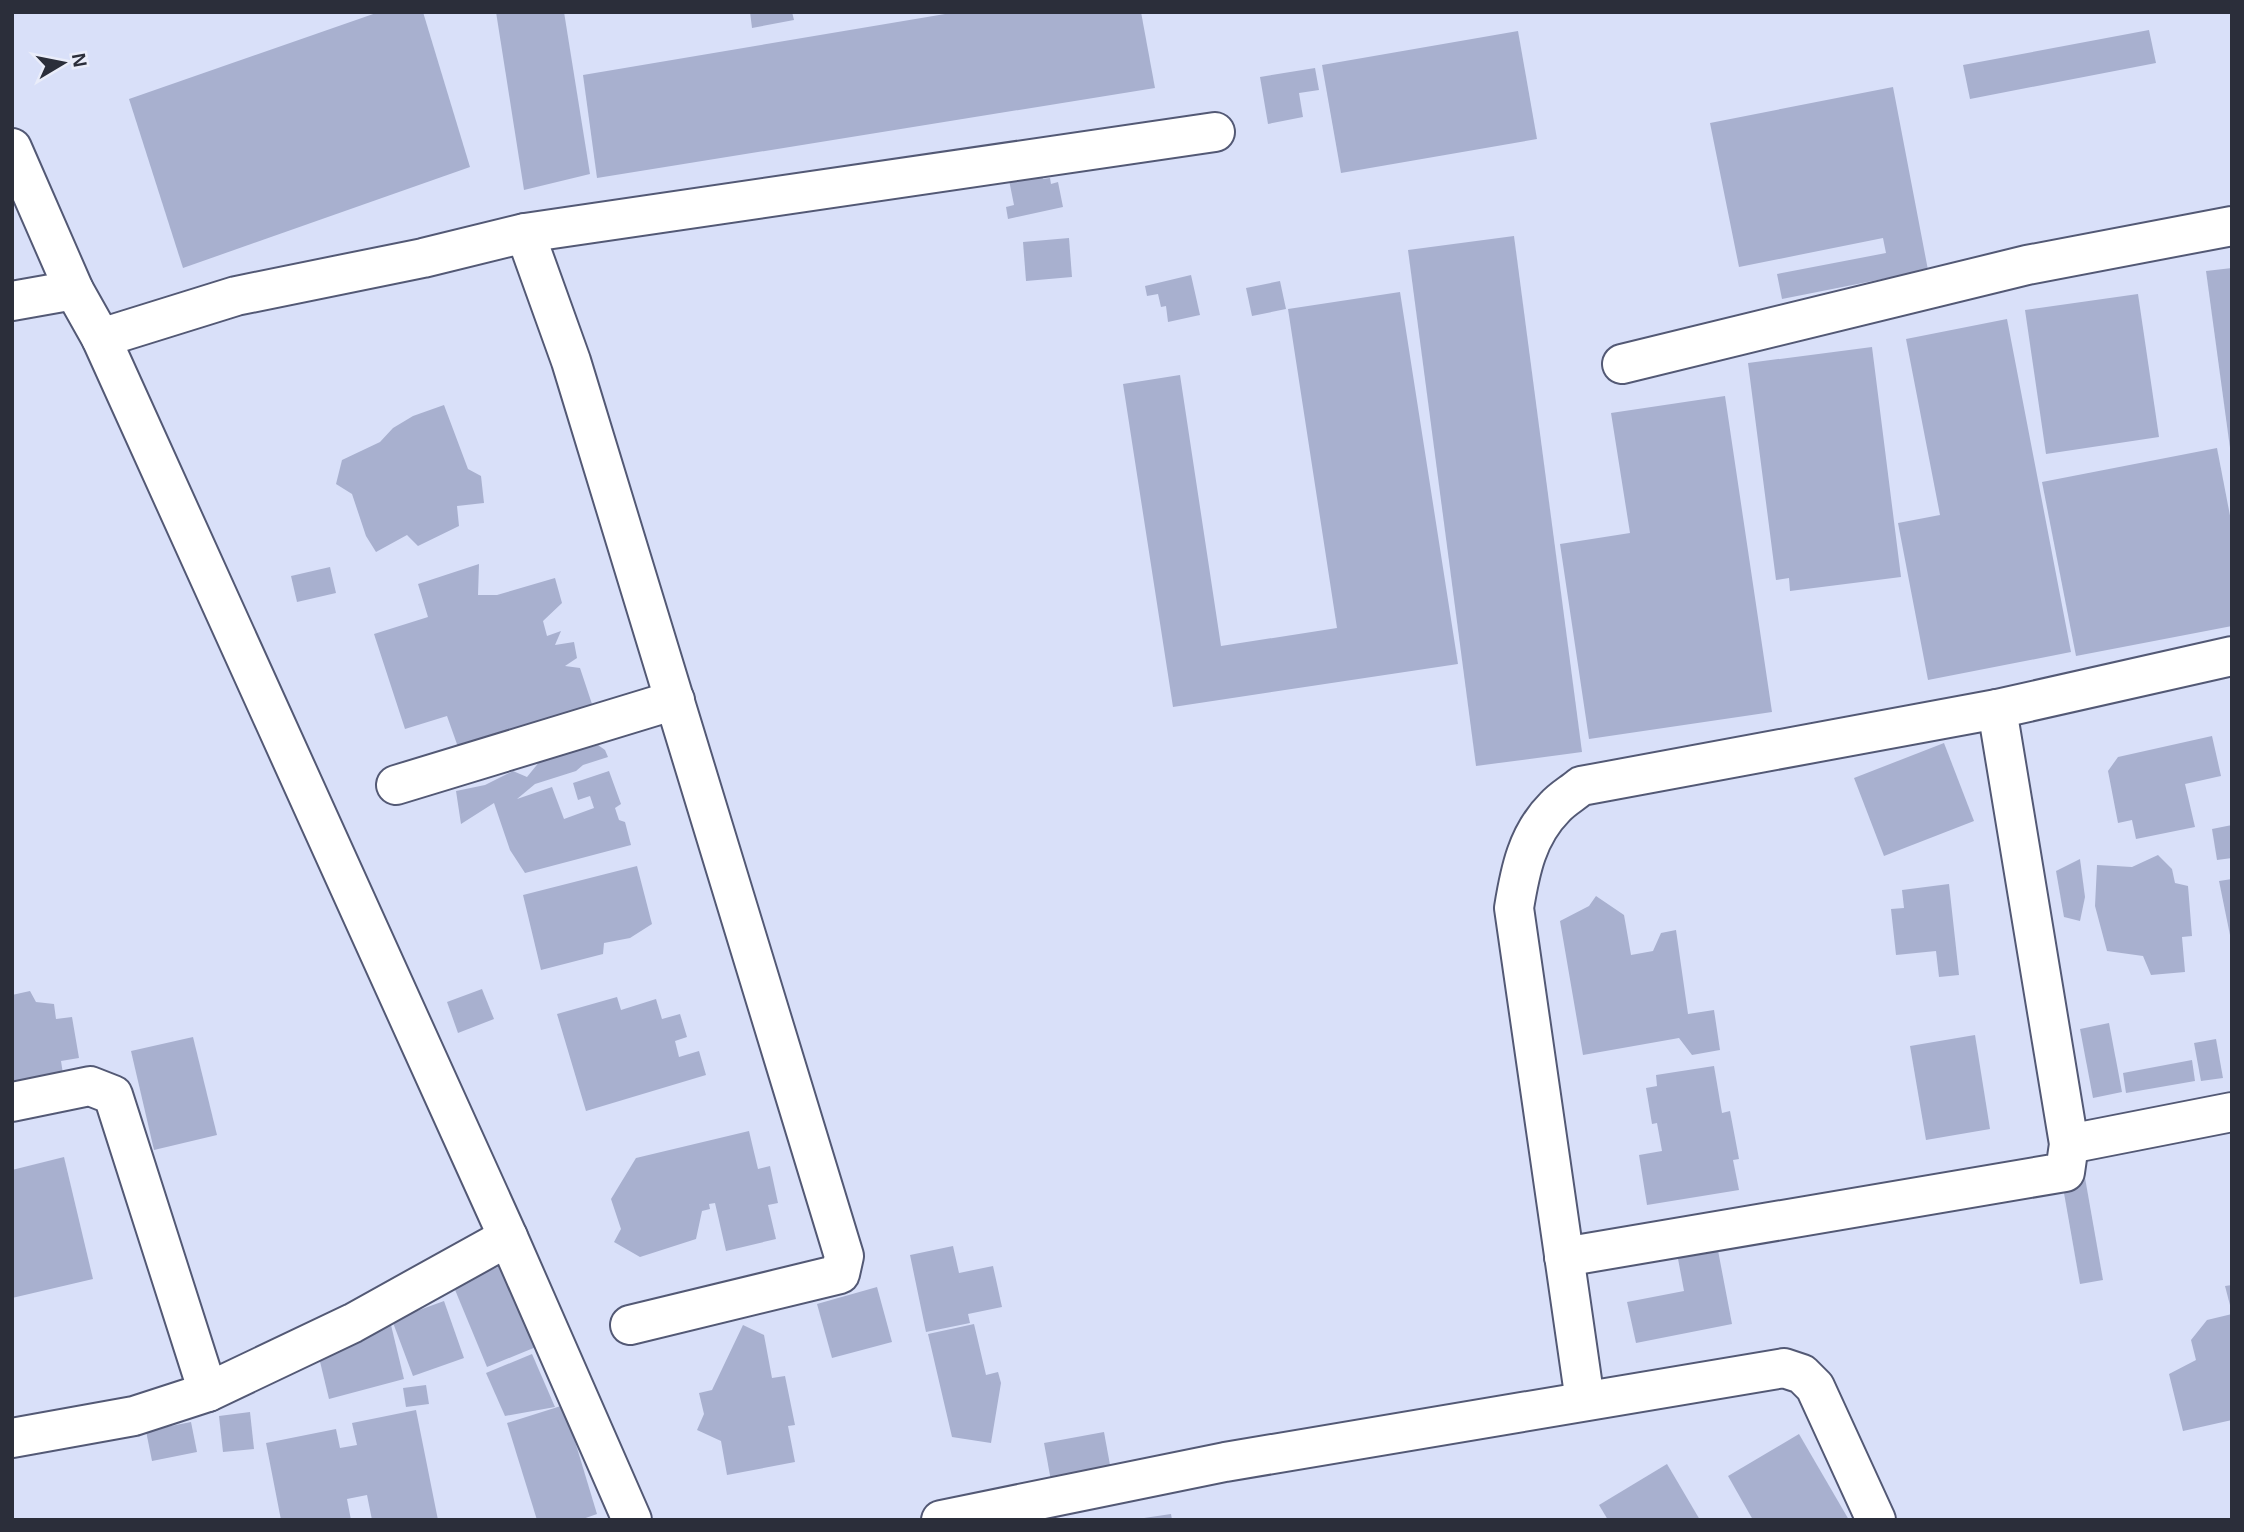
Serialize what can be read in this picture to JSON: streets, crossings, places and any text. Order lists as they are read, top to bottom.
{
  "north": "right"
}
